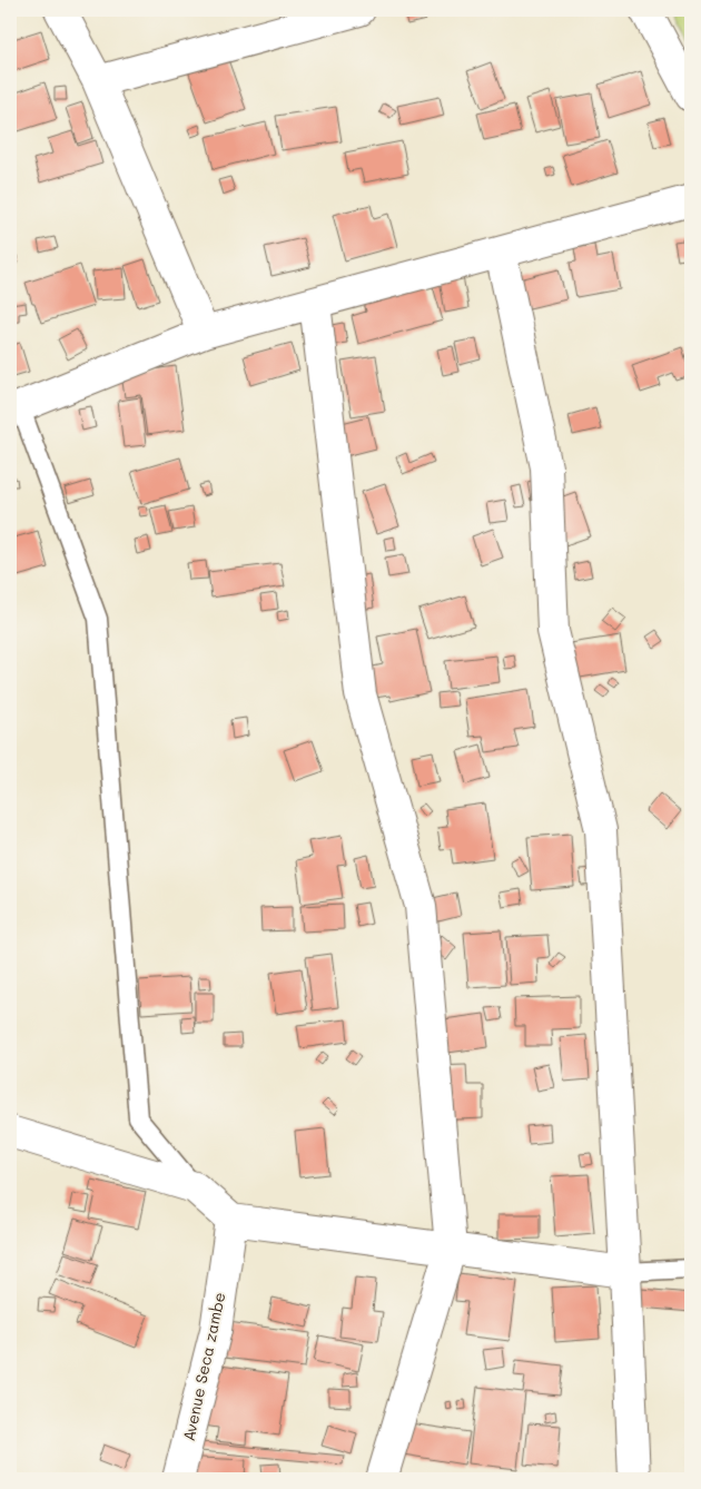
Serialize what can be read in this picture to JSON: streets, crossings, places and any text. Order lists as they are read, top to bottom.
{
  "streets": {
    "street": ["Avenue Seca zambe"]
  }
}
